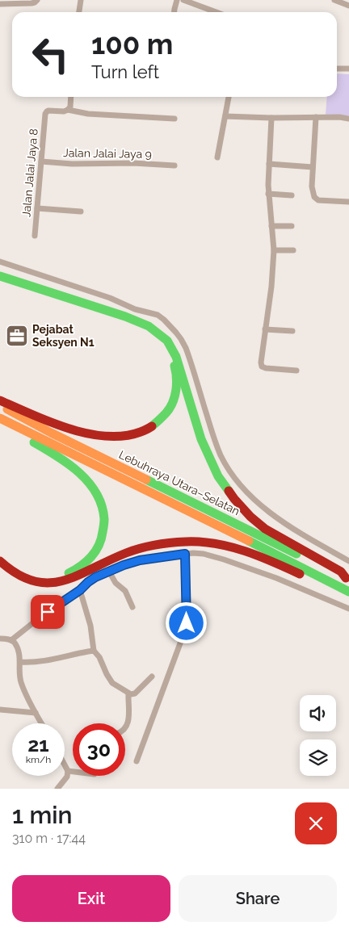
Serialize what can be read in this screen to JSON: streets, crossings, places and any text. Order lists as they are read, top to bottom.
{
  "streets": {
    "highway": ["Lebuhraya Utara–Selatan"],
    "street": ["Jalan Jalai Jaya 9", "Jalan Jalai Jaya 8"]
  },
  "crossings": [
    ["Jalan Jalai Jaya 9", "Jalan Jalai Jaya 8"]
  ],
  "places": {
    "office": ["Pejabat Seksyen N1"]
  },
  "page": {
    "turn": ["100 m", "Turn left"],
    "speed": "21 km/h",
    "limit": "30",
    "heading": ["1 min", "310 m · 17:44"],
    "buttons": ["Exit", "Share"]
  }
}
